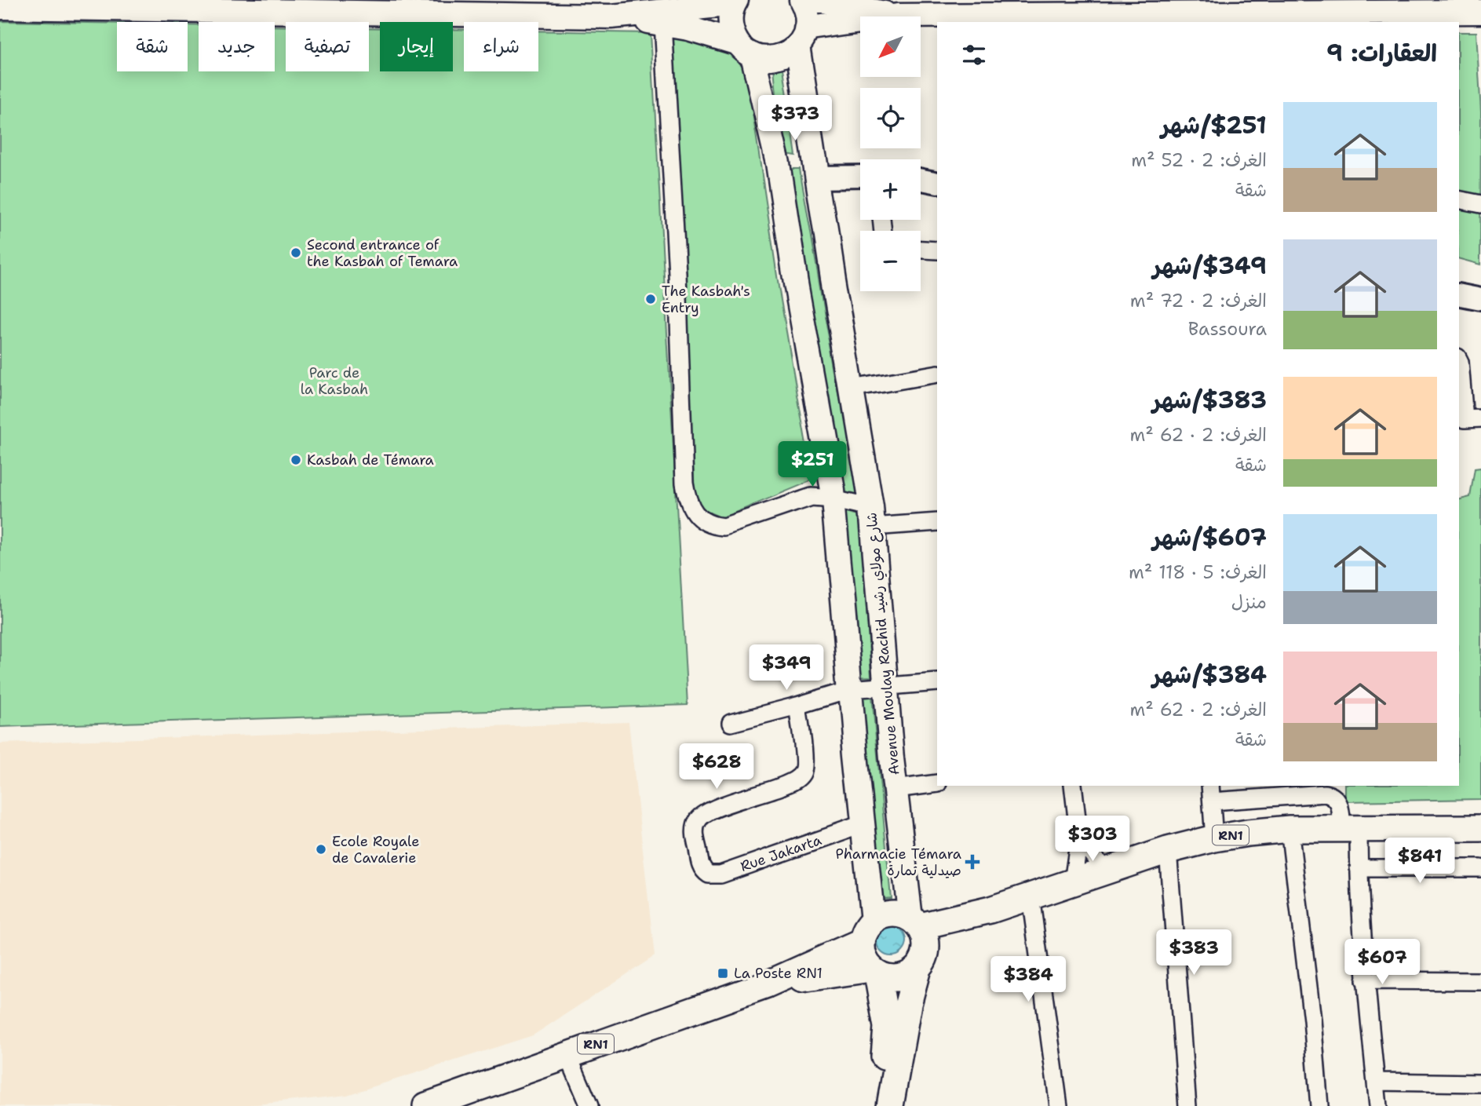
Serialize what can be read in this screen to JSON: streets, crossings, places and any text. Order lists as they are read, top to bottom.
{
  "streets": {
    "main road": ["Avenue Moulay Rachid شارع مولاي رشيد", "RN1"],
    "street": ["Rue Jakarta"]
  },
  "crossings": [
    ["Avenue Moulay Rachid شارع مولاي رشيد", "RN1"]
  ],
  "parks": ["Parc de la Kasbah"],
  "places": {
    "other": [
      "Second entrance of the Kasbah of Temara",
      "The Kasbah's Entry",
      "Kasbah de Témara",
      "Ecole Royale de Cavalerie"
    ],
    "health": ["Pharmacie Témara صيدلية تمارة"],
    "transit": ["La Poste RN1"]
  },
  "north": "bottom left",
  "page": {
    "map_buttons": ["+", "−"],
    "chip": [
      "شراء",
      "إيجار",
      "تصفية",
      "جديد",
      "شقة"
    ],
    "heading": "العقارات: 9",
    "list": [
      {
        "name": "$251/شهر",
        "note": "الغرف: 2 · 52 m² · شقة"
      },
      {
        "name": "$349/شهر",
        "note": "الغرف: 2 · 72 m² · Bassoura"
      },
      {
        "name": "$383/شهر",
        "note": "الغرف: 2 · 62 m² · شقة"
      },
      {
        "name": "$607/شهر",
        "note": "الغرف: 5 · 118 m² · منزل"
      },
      {
        "name": "$384/شهر",
        "note": "الغرف: 2 · 62 m² · شقة"
      }
    ],
    "price": [
      "$373",
      "$251",
      "$349",
      "$628",
      "$303",
      "$841",
      "$383",
      "$607",
      "$384"
    ]
  }
}
